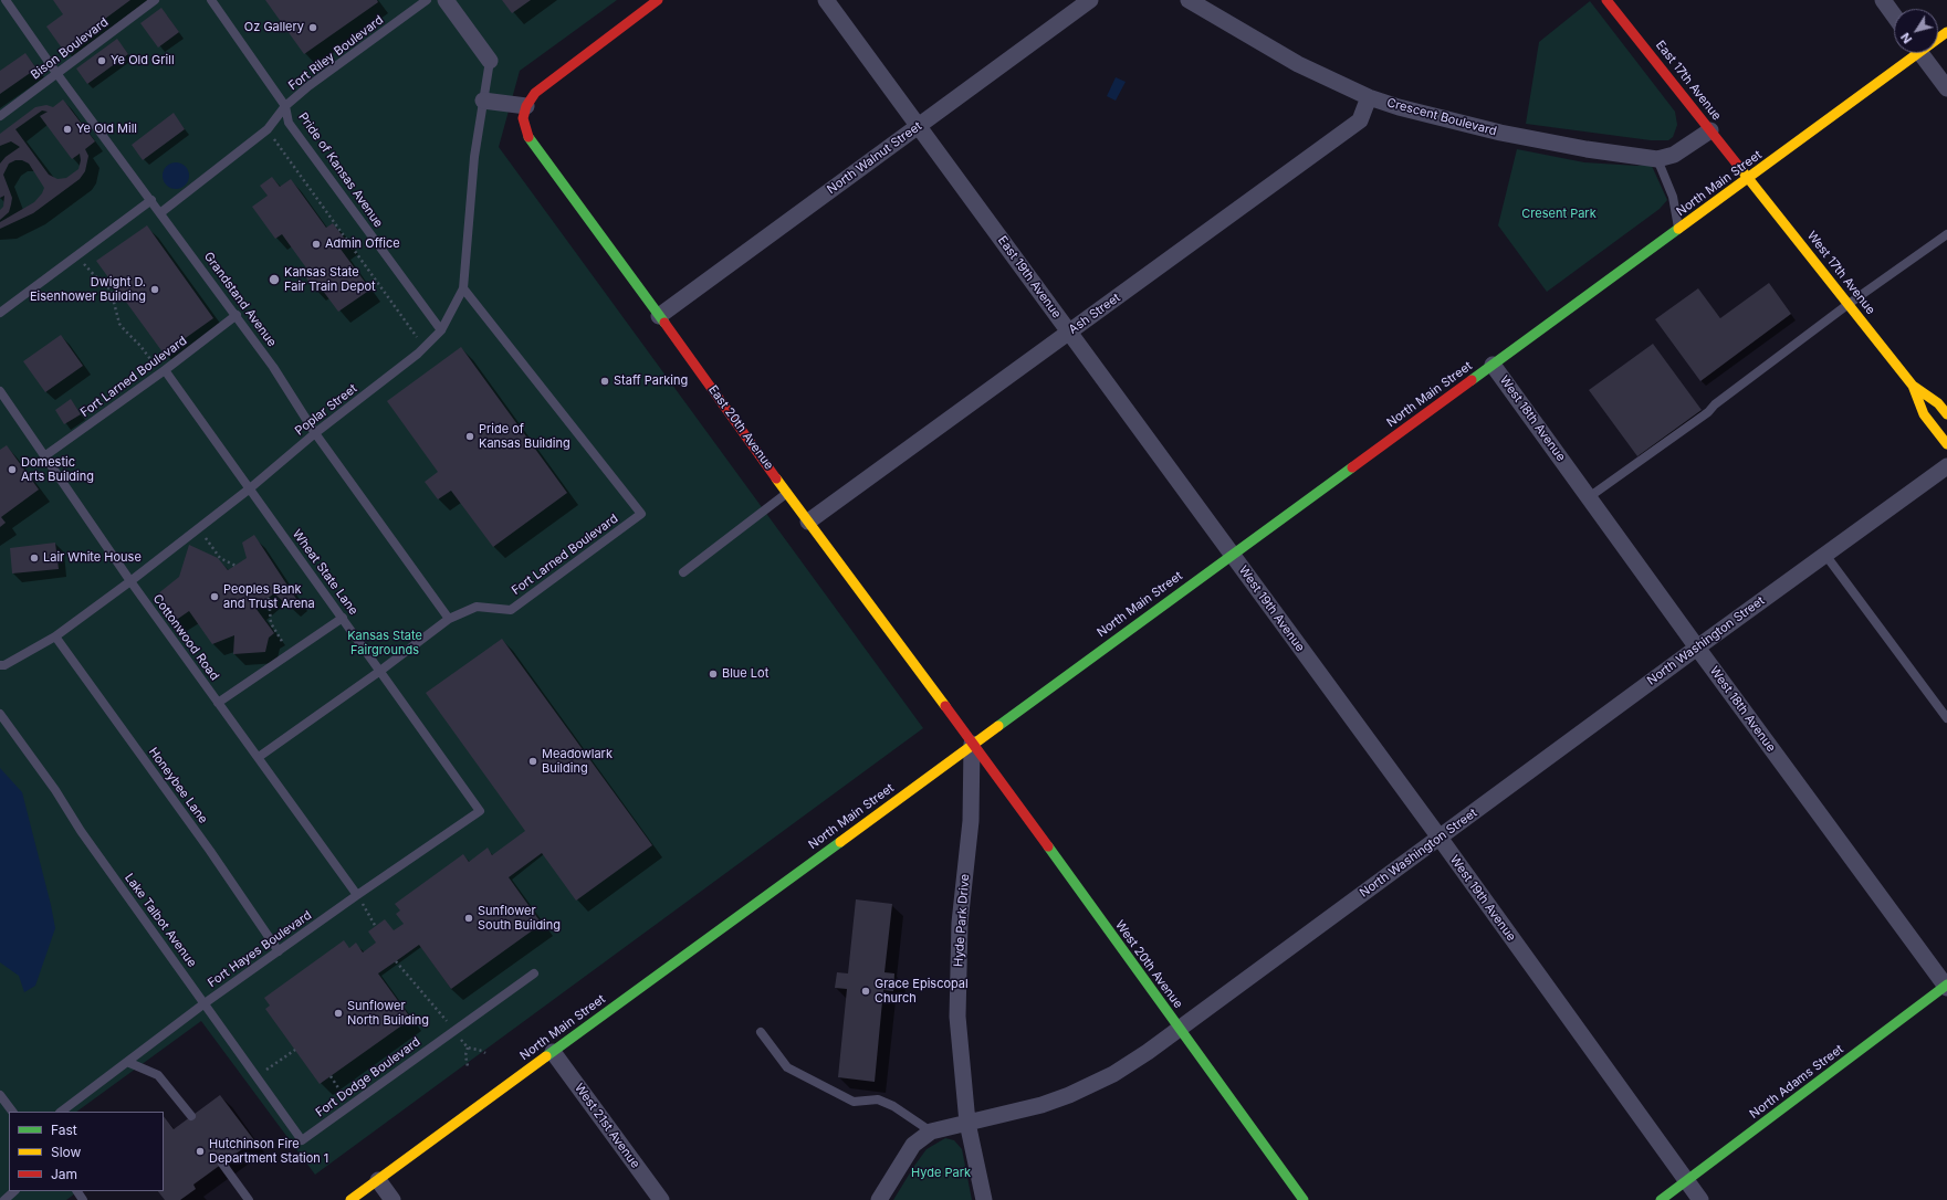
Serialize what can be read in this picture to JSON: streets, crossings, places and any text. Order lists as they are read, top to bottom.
{
  "streets": {
    "street": [
      "East 17th Avenue",
      "Crescent Boulevard",
      "North Walnut Street",
      "North Main Street",
      "West 17th Avenue",
      "East 19th Avenue",
      "Ash Street",
      "West 18th Avenue",
      "East 20th Avenue",
      "West 19th Avenue",
      "North Washington Street",
      "Hyde Park Drive",
      "West 20th Avenue",
      "North Adams Street",
      "West 21st Avenue"
    ],
    "lane": [
      "Bison Boulevard",
      "Fort Riley Boulevard",
      "Pride of Kansas Avenue",
      "Grandstand Avenue",
      "Fort Larned Boulevard",
      "Poplar Street",
      "Wheat State Lane",
      "Cottonwood Road",
      "Honeybee Lane",
      "Lake Talbot Avenue",
      "Fort Hayes Boulevard",
      "Fort Dodge Boulevard"
    ]
  },
  "crossings": [
    ["Bison Boulevard", "Grandstand Avenue"],
    ["Fort Riley Boulevard", "Pride of Kansas Avenue"],
    ["Fort Riley Boulevard", "Grandstand Avenue"],
    ["East 17th Avenue", "Crescent Boulevard"],
    ["East 17th Avenue", "North Main Street"],
    ["East 17th Avenue", "West 17th Avenue"],
    ["Crescent Boulevard", "Ash Street"],
    ["North Walnut Street", "East 19th Avenue"],
    ["North Walnut Street", "East 20th Avenue"],
    ["Pride of Kansas Avenue", "Poplar Street"],
    ["North Main Street", "West 17th Avenue"],
    ["North Main Street", "East 19th Avenue"],
    ["North Main Street", "West 18th Avenue"],
    ["North Main Street", "East 20th Avenue"],
    ["North Main Street", "West 19th Avenue"],
    ["North Main Street", "Hyde Park Drive"],
    ["North Main Street", "West 20th Avenue"],
    ["North Main Street", "West 21st Avenue"],
    ["East 19th Avenue", "Ash Street"],
    ["East 19th Avenue", "West 19th Avenue"],
    ["Grandstand Avenue", "Fort Larned Boulevard"],
    ["Grandstand Avenue", "Poplar Street"],
    ["Ash Street", "East 20th Avenue"],
    ["Fort Larned Boulevard", "Poplar Street"],
    ["Fort Larned Boulevard", "Wheat State Lane"],
    ["Fort Larned Boulevard", "Cottonwood Road"],
    ["Poplar Street", "Wheat State Lane"],
    ["Poplar Street", "Cottonwood Road"],
    ["Poplar Street", "Honeybee Lane"],
    ["West 18th Avenue", "North Washington Street"],
    ["West 18th Avenue", "North Adams Street"],
    ["East 20th Avenue", "Hyde Park Drive"],
    ["East 20th Avenue", "West 20th Avenue"],
    ["Wheat State Lane", "Fort Hayes Boulevard"],
    ["West 19th Avenue", "North Washington Street"],
    ["West 19th Avenue", "North Adams Street"],
    ["Cottonwood Road", "Fort Hayes Boulevard"],
    ["North Washington Street", "Hyde Park Drive"],
    ["North Washington Street", "West 20th Avenue"],
    ["Honeybee Lane", "Fort Hayes Boulevard"],
    ["Lake Talbot Avenue", "Fort Hayes Boulevard"],
    ["Lake Talbot Avenue", "Fort Dodge Boulevard"],
    ["Hyde Park Drive", "West 20th Avenue"]
  ],
  "parks": ["Cresent Park", "Kansas State Fairgrounds", "Hyde Park"],
  "places": [
    "Oz Gallery",
    "Ye Old Grill",
    "Ye Old Mill",
    "Admin Office",
    "Kansas State Fair Train Depot",
    "Dwight D. Eisenhower Building",
    "Staff Parking",
    "Pride of Kansas Building",
    "Domestic Arts Building",
    "Lair White House",
    "Peoples Bank and Trust Arena",
    "Blue Lot",
    "Meadowlark Building",
    "Sunflower South Building",
    "Grace Episcopal Church",
    "Sunflower North Building",
    "Hutchinson Fire Department Station 1"
  ],
  "legend": ["Fast", "Slow", "Jam"],
  "north": "bottom left"
}
